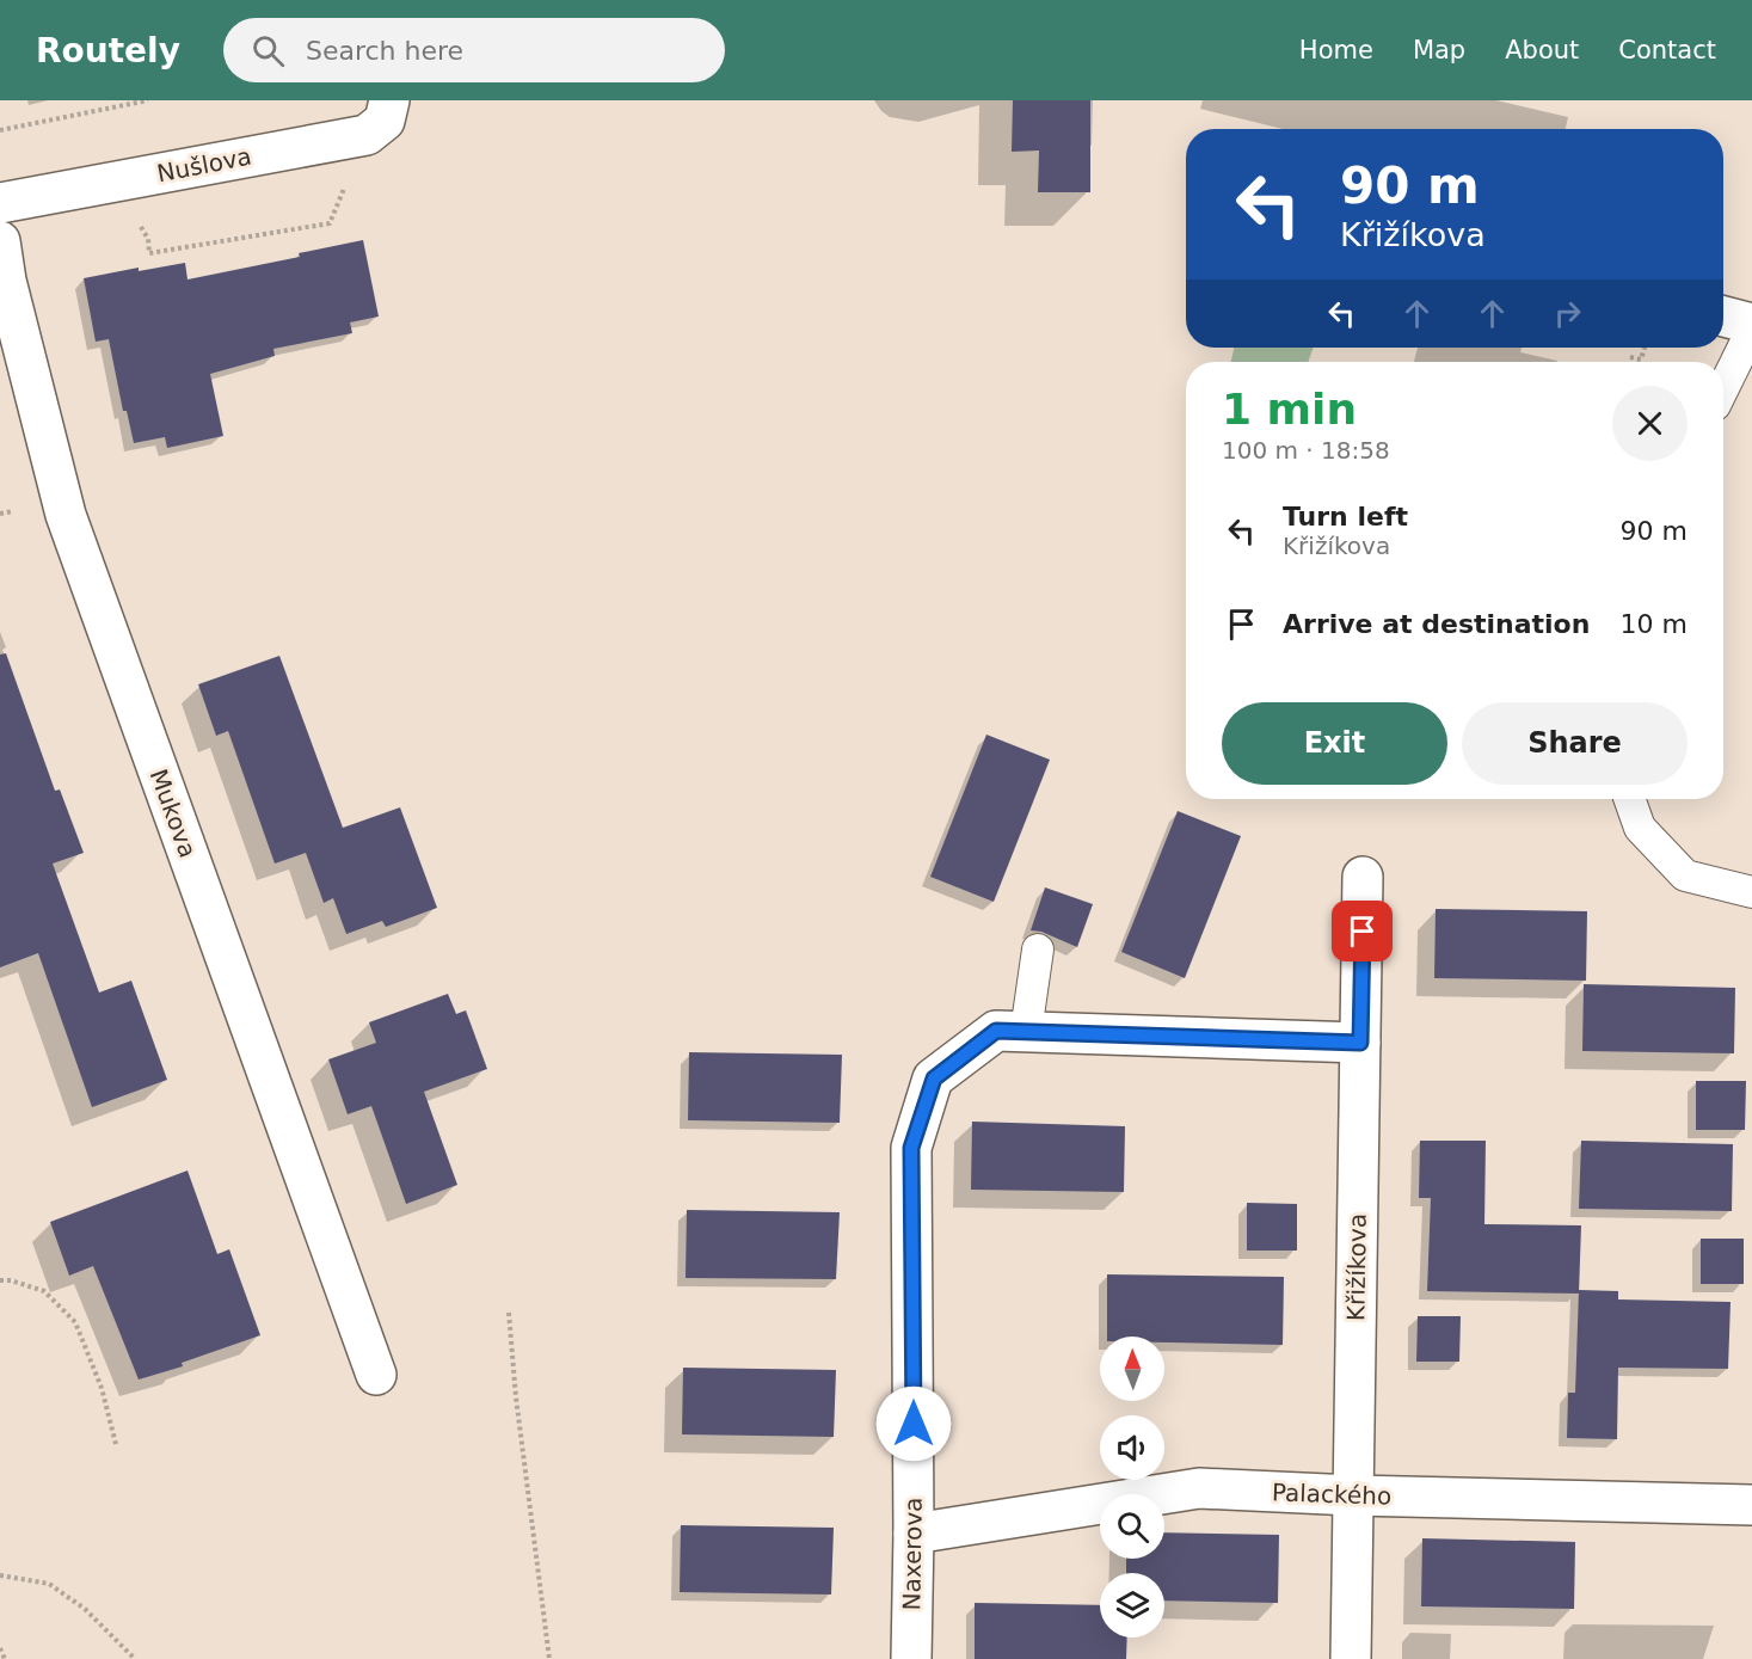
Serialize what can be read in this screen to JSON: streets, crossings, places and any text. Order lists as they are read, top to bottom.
{
  "streets": {
    "street": [
      "Nušlova",
      "Mukova",
      "Křižíkova",
      "Palackého",
      "Naxerova"
    ]
  },
  "crossings": [
    ["Křižíkova", "Palackého"],
    ["Křižíkova", "Naxerova"],
    ["Palackého", "Naxerova"]
  ],
  "north": "top",
  "page": {
    "header": "Routely",
    "search": "Search here",
    "nav": [
      "Home",
      "Map",
      "About",
      "Contact"
    ],
    "turn": ["90 m", "Křižíkova"],
    "heading": ["1 min", "100 m · 18:58"],
    "list": [
      {
        "name": "Turn left",
        "note": "Křižíkova",
        "value": "90 m"
      },
      {
        "name": "Arrive at destination",
        "value": "10 m"
      }
    ],
    "buttons": ["Exit", "Share"]
  }
}
